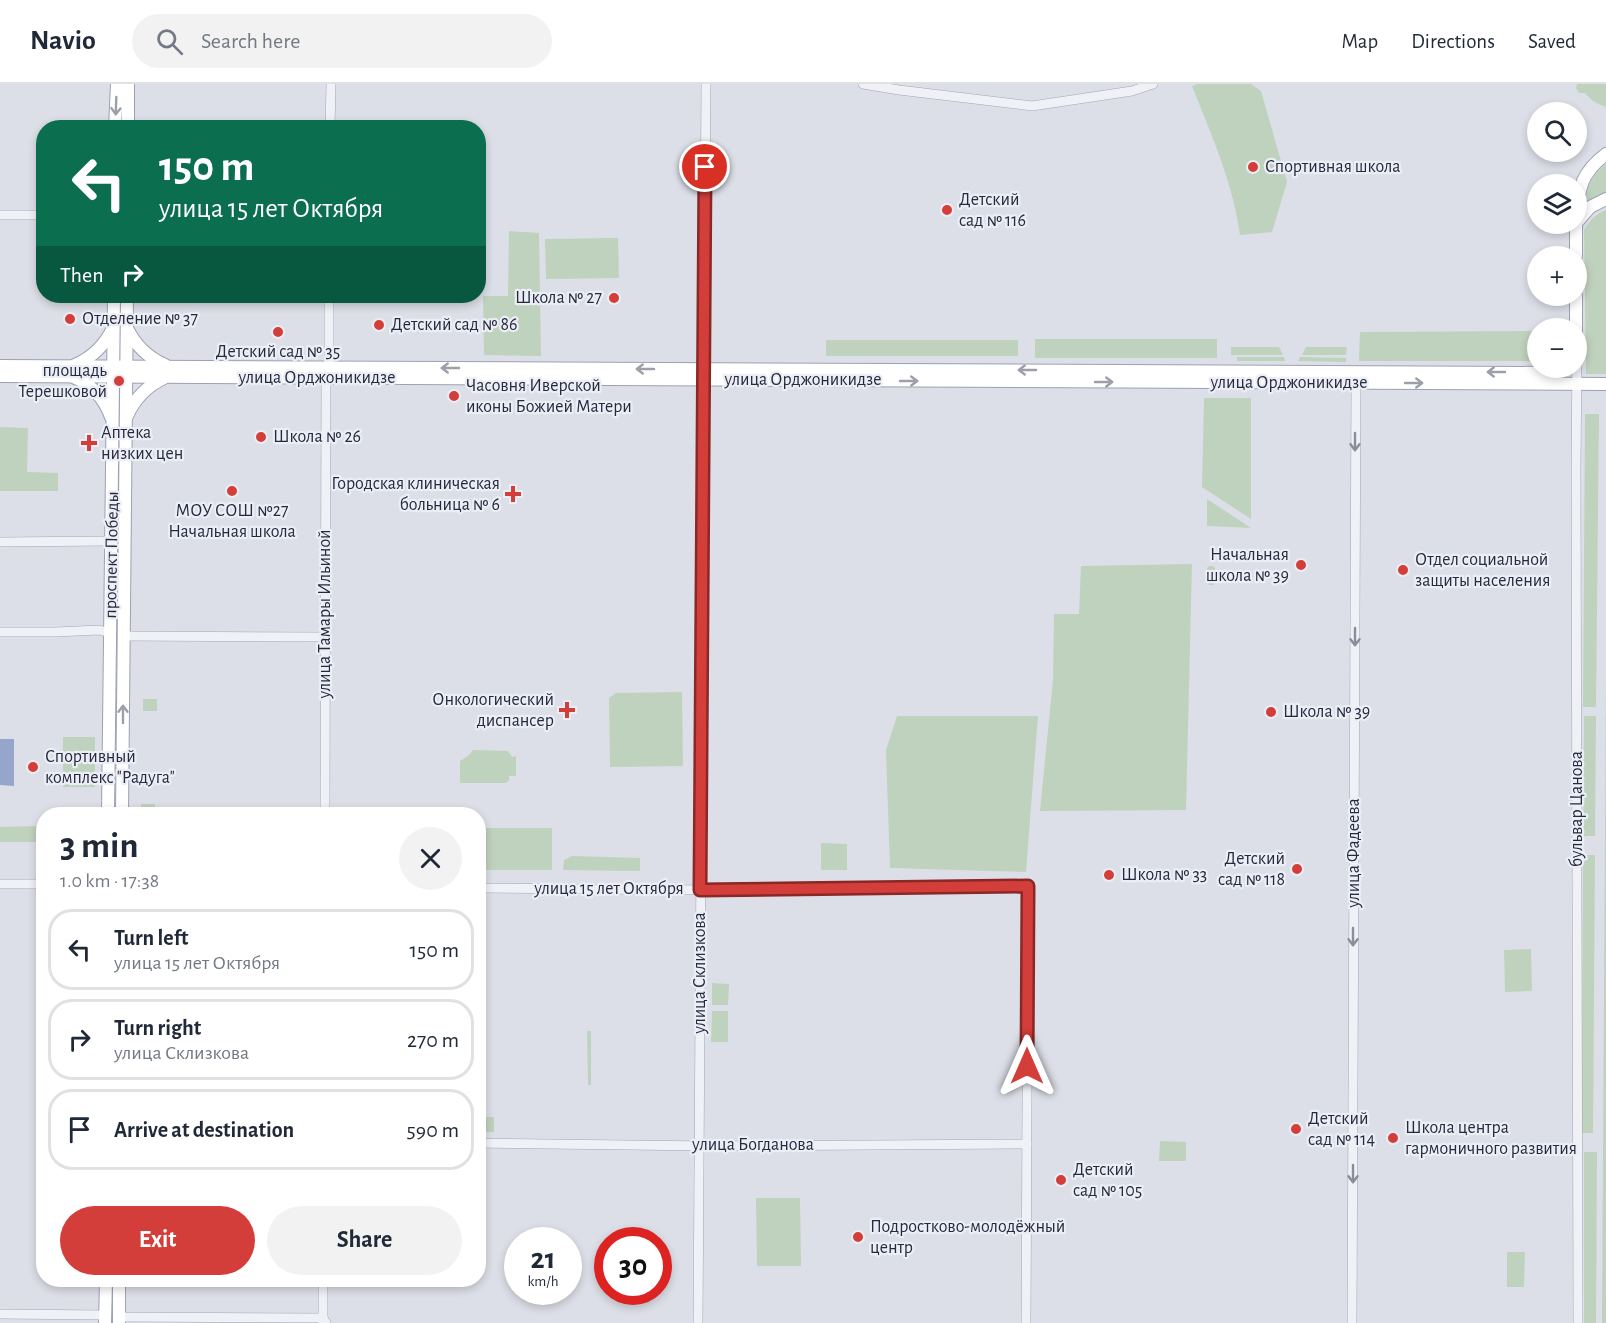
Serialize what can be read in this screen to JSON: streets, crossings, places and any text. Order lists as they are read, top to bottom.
{
  "streets": {
    "main road": ["улица Орджоникидзе", "проспект Победы"],
    "street": [
      "улица Тамары Ильиной",
      "бульвар Цанова",
      "улица Фадеева",
      "улица 15 лет Октября",
      "улица Склизкова",
      "улица Богданова"
    ]
  },
  "crossings": [
    ["улица Орджоникидзе", "проспект Победы"],
    ["улица Орджоникидзе", "улица Тамары Ильиной"],
    ["улица Орджоникидзе", "бульвар Цанова"],
    ["улица Орджоникидзе", "улица Фадеева"],
    ["улица Орджоникидзе", "улица Склизкова"],
    ["улица 15 лет Октября", "улица Склизкова"],
    ["улица 15 лет Октября", "улица Богданова"],
    ["улица Склизкова", "улица Богданова"]
  ],
  "one_way": ["улица Фадеева"],
  "places": {
    "other": [
      "Спортивная школа",
      "Детский сад № 116",
      "Школа № 27",
      "Отделение № 37",
      "Детский сад № 86",
      "Детский сад № 35",
      "площадь Терешковой",
      "Часовня Иверской иконы Божией Матери",
      "Школа № 26",
      "МОУ СОШ №27 Начальная школа",
      "Начальная школа № 39",
      "Отдел социальной защиты населения",
      "Школа № 39",
      "Спортивный комплекс \"Радуга\"",
      "Детский сад № 118",
      "Школа № 33",
      "Детский сад № 114",
      "Школа центра гармоничного развития",
      "Детский сад № 105",
      "Подростково-молодёжный центр"
    ],
    "health": ["Аптека низких цен", "Городская клиническая больница № 6", "Онкологический диспансер"]
  },
  "page": {
    "header": "Navio",
    "search": "Search here",
    "nav": ["Map", "Directions", "Saved"],
    "map_buttons": ["+", "−"],
    "turn": ["150 m", "улица 15 лет Октября"],
    "then": "Then",
    "heading": ["3 min", "1.0 km · 17:38"],
    "list": [
      {
        "name": "Turn left",
        "note": "улица 15 лет Октября",
        "value": "150 m"
      },
      {
        "name": "Turn right",
        "note": "улица Склизкова",
        "value": "270 m"
      },
      {
        "name": "Arrive at destination",
        "value": "590 m"
      }
    ],
    "buttons": ["Exit", "Share"],
    "speed": "21 km/h",
    "limit": "30"
  }
}
